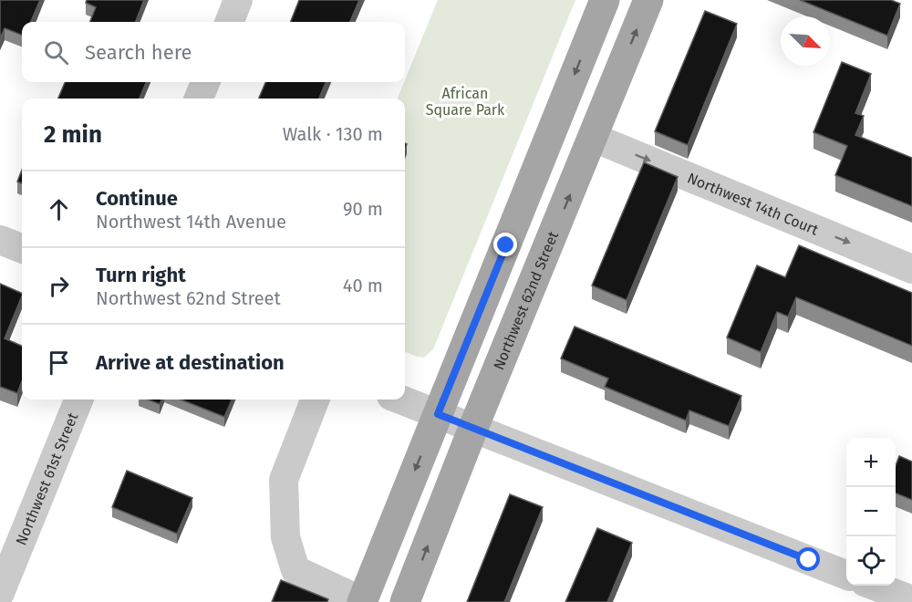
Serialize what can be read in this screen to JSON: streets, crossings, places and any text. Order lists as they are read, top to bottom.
{
  "streets": {
    "main road": ["Northwest 62nd Street"],
    "street": ["Northwest 14th Court", "Northwest 61st Street"]
  },
  "crossings": [
    ["Northwest 14th Court", "Northwest 62nd Street"]
  ],
  "one_way": ["Northwest 14th Court"],
  "parks": ["African Square Park"],
  "north": "bottom right",
  "page": {
    "search": "Search here",
    "heading": ["2 min", "Walk · 130 m"],
    "list": [
      ["Continue", "Northwest 14th Avenue", "90 m"],
      ["Turn right", "Northwest 62nd Street", "40 m"],
      "Arrive at destination"
    ],
    "map_buttons": ["+", "−"]
  }
}
